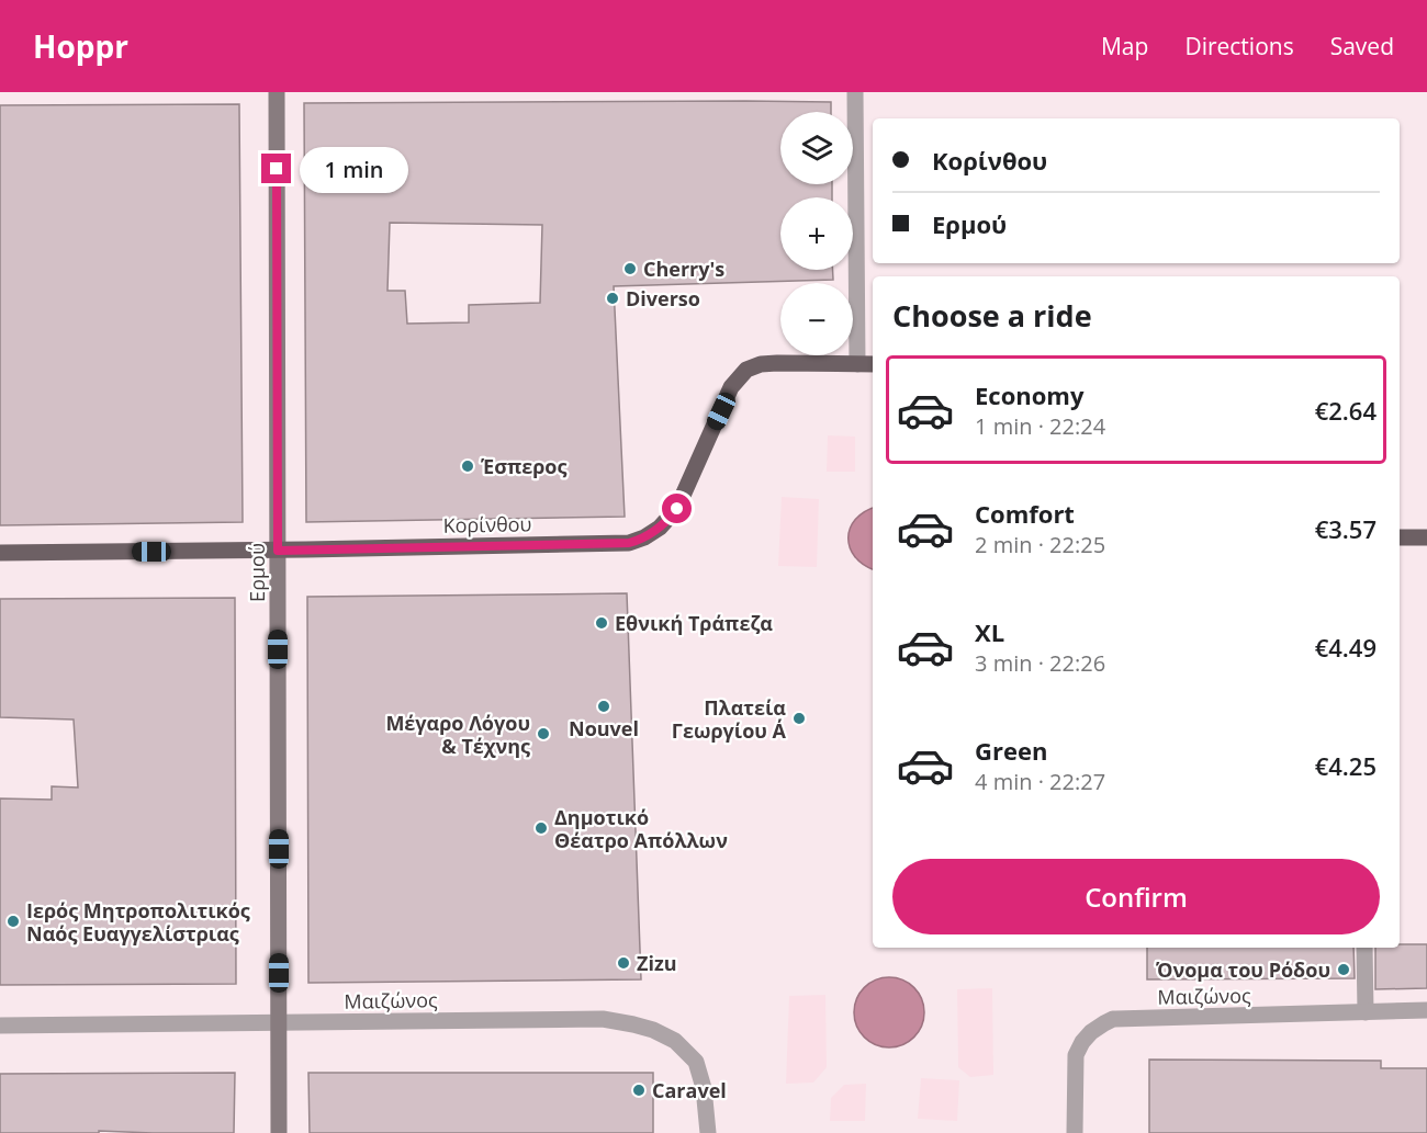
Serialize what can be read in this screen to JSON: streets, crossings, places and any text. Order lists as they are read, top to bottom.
{
  "streets": {
    "main road": ["Κορίνθου", "Ερμού"],
    "street": ["Μαιζώνος"]
  },
  "crossings": [
    ["Κορίνθου", "Ερμού"],
    ["Ερμού", "Μαιζώνος"]
  ],
  "places": [
    "Cherry's",
    "Diverso",
    "Έσπερος",
    "Εθνική Τράπεζα",
    "Nouvel",
    "Πλατεία Γεωργίου Α΄",
    "Μέγαρο Λόγου & Τέχνης",
    "Δημοτικό Θέατρο Απόλλων",
    "Ιερός Μητροπολιτικός Ναός Ευαγγελίστριας",
    "Zizu",
    "Όνομα του Ρόδου",
    "Caravel"
  ],
  "page": {
    "header": "Hoppr",
    "nav": ["Map", "Directions", "Saved"],
    "map_buttons": ["+", "−"],
    "banner": ["Κορίνθου", "Ερμού"],
    "bubble": "1 min",
    "heading": "Choose a ride",
    "list": [
      {
        "name": "Economy",
        "note": "1 min · 22:24",
        "value": "€2.64"
      },
      {
        "name": "Comfort",
        "note": "2 min · 22:25",
        "value": "€3.57"
      },
      {
        "name": "XL",
        "note": "3 min · 22:26",
        "value": "€4.49"
      },
      {
        "name": "Green",
        "note": "4 min · 22:27",
        "value": "€4.25"
      }
    ],
    "buttons": "Confirm"
  }
}
